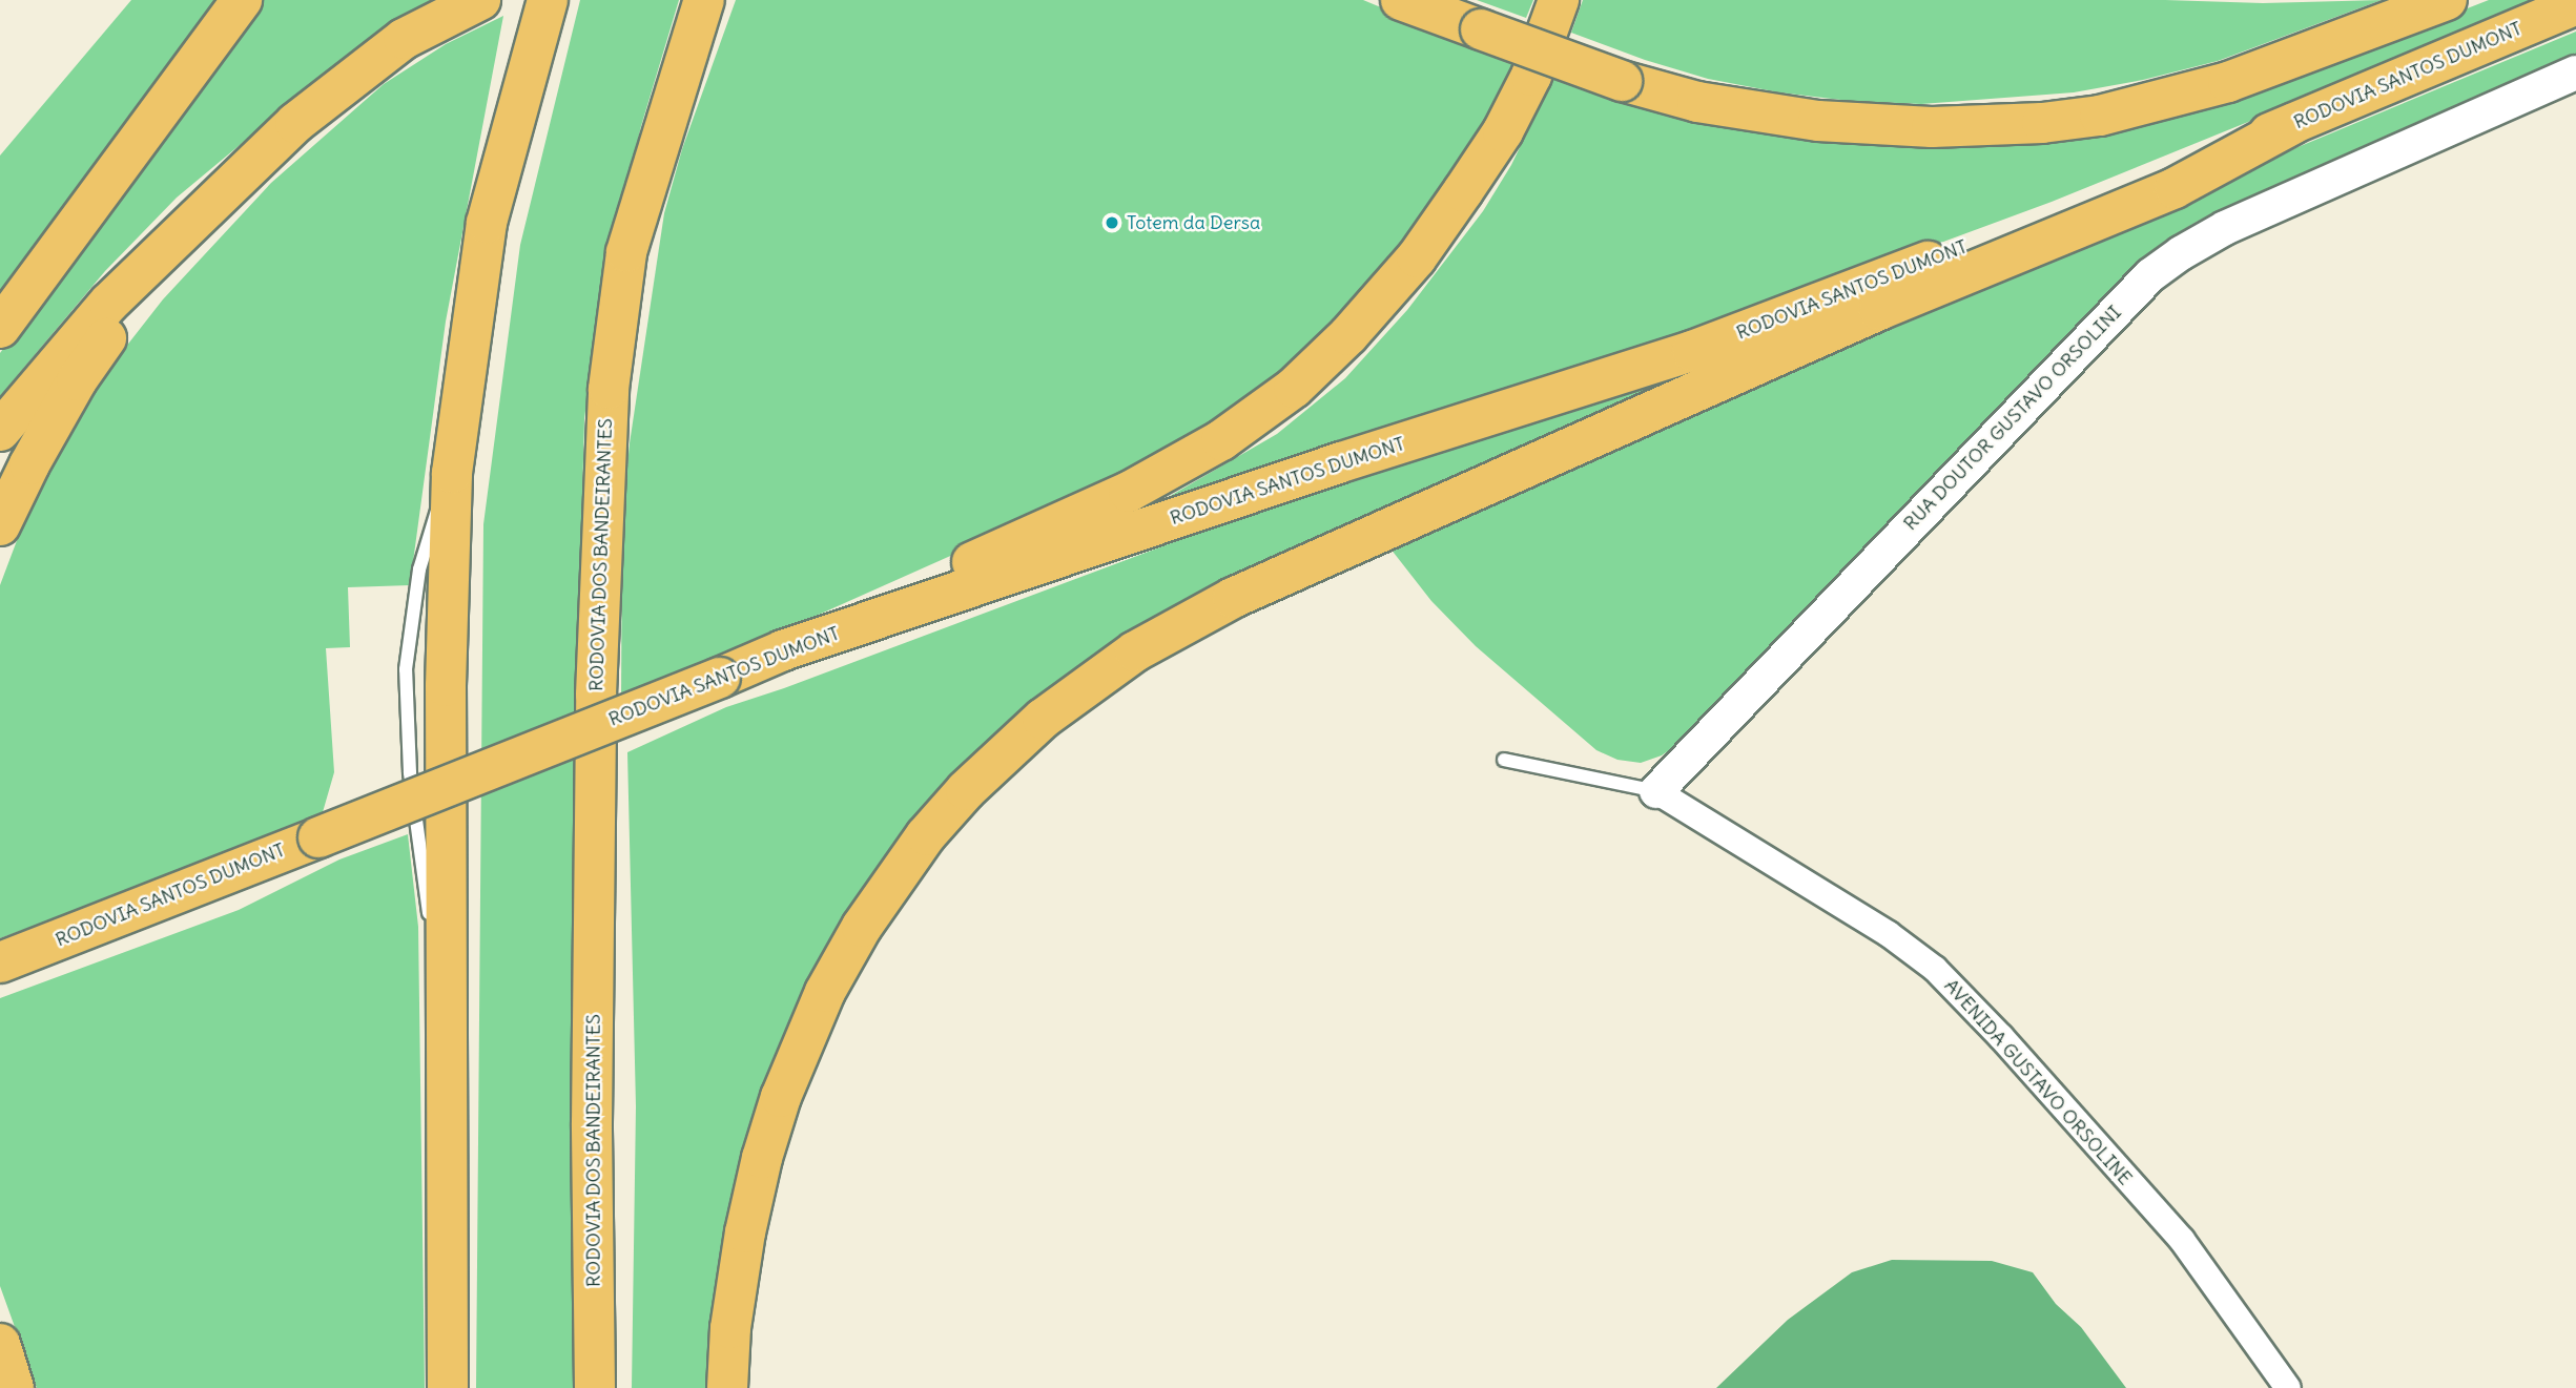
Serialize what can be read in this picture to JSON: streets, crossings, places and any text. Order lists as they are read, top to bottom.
{
  "streets": {
    "highway": ["RODOVIA SANTOS DUMONT", "RODOVIA DOS BANDEIRANTES"],
    "street": ["RUA DOUTOR GUSTAVO ORSOLINI", "AVENIDA GUSTAVO ORSOLINE"]
  },
  "crossings": [
    ["RUA DOUTOR GUSTAVO ORSOLINI", "AVENIDA GUSTAVO ORSOLINE"]
  ],
  "places": ["Totem da Dersa"]
}
